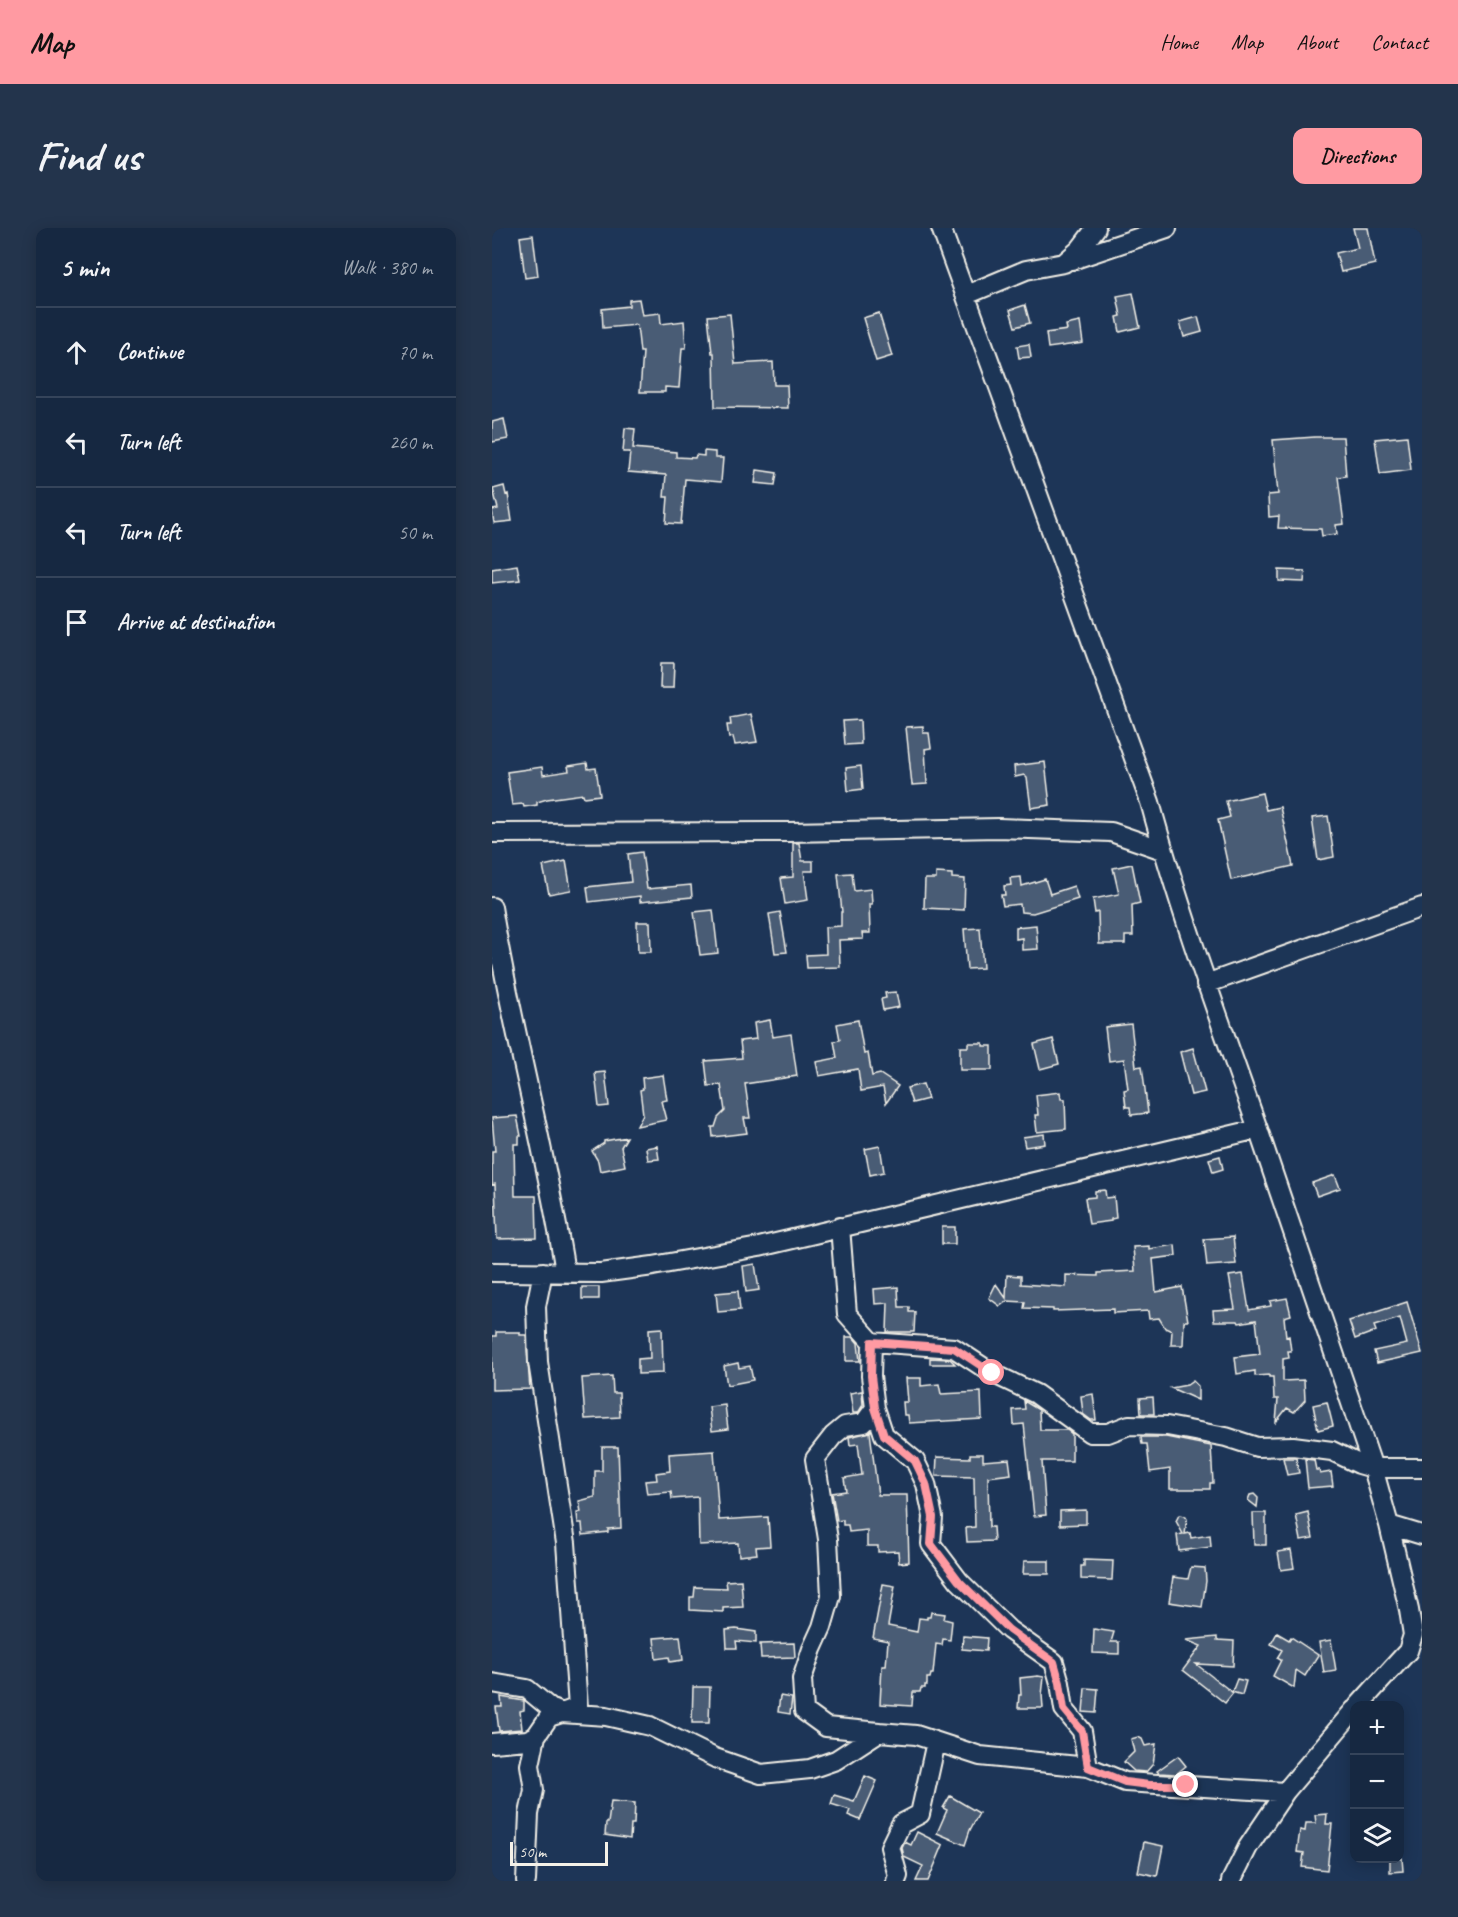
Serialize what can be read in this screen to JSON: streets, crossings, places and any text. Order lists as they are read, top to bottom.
{
  "scale_bar": "50 m",
  "page": {
    "header": "Map",
    "nav": [
      "Home",
      "Map",
      "About",
      "Contact"
    ],
    "buttons": "Directions",
    "title": "Find us",
    "heading": ["5 min", "Walk · 380 m"],
    "list": [
      ["Continue", "70 m"],
      ["Turn left", "260 m"],
      ["Turn left", "50 m"],
      "Arrive at destination"
    ],
    "map_buttons": ["+", "−"],
    "scale": "50 m"
  }
}
